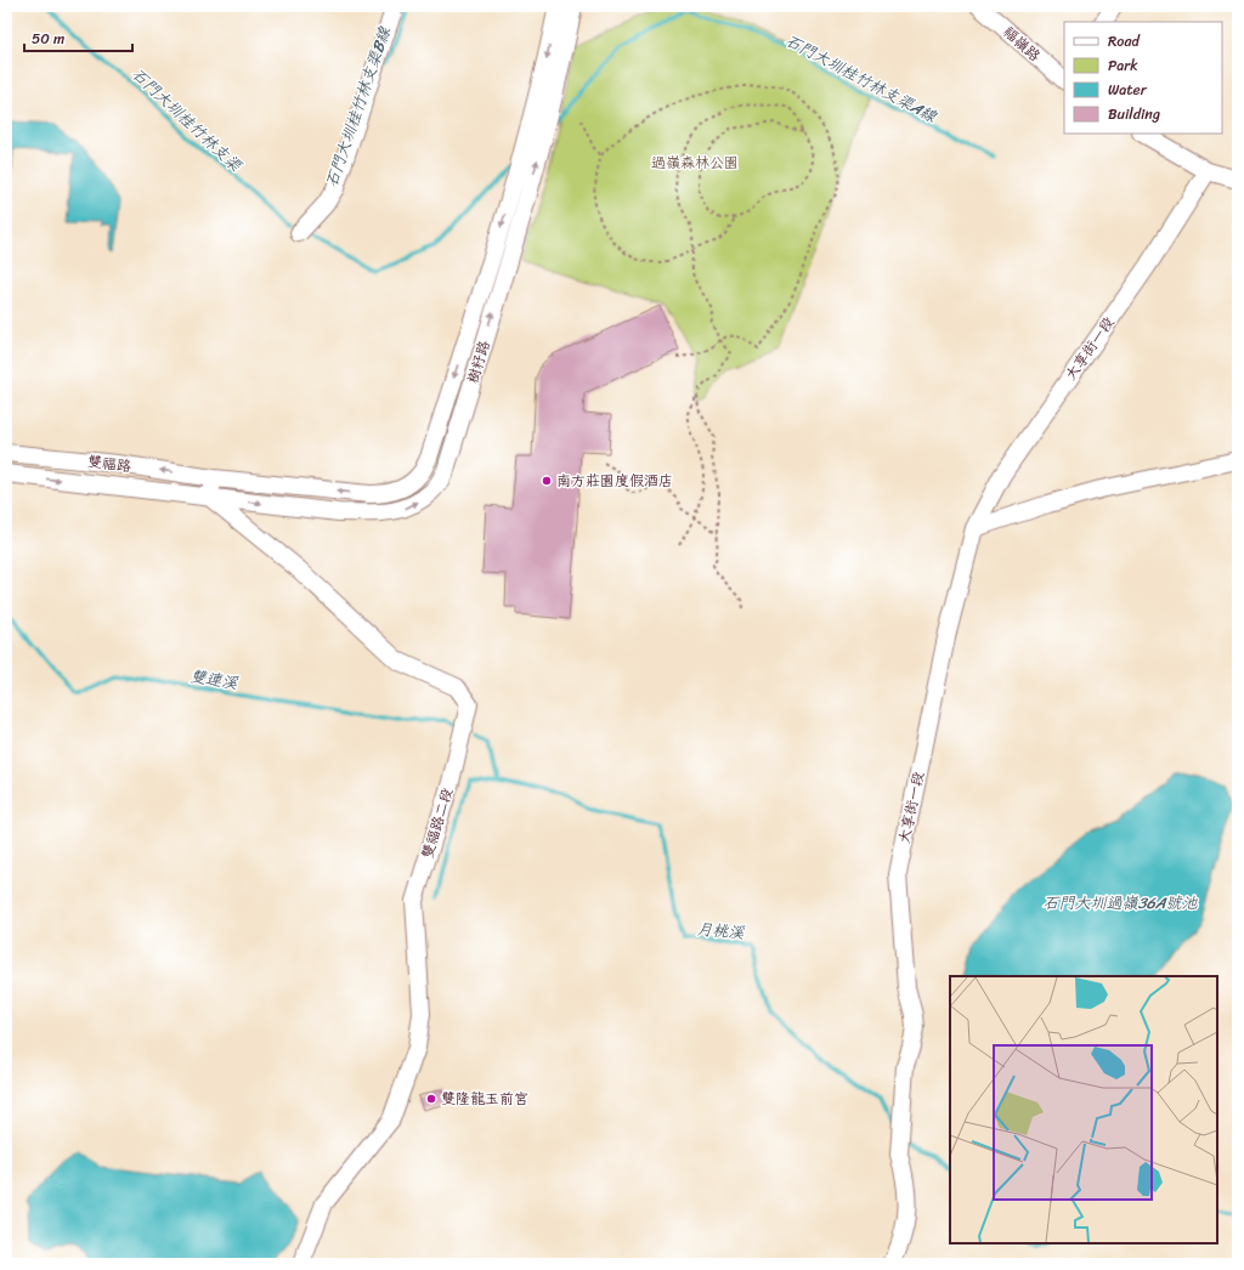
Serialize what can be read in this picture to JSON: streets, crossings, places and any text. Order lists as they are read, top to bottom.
{
  "streets": {
    "street": [
      "福嶺路",
      "大享街一段",
      "樹籽路",
      "雙福路",
      "雙福路二段"
    ]
  },
  "crossings": [
    ["樹籽路", "雙福路"],
    ["樹籽路", "雙福路二段"]
  ],
  "one_way": ["雙福路"],
  "water": [
    "石門大圳桂竹林支渠A線",
    "石門大圳桂竹林支渠B線",
    "石門大圳桂竹林支渠",
    "雙連溪",
    "石門大圳過嶺36A號池",
    "月桃溪"
  ],
  "parks": ["過嶺森林公園"],
  "places": ["南方莊園度假酒店", "雙隆龍玉前宮"],
  "legend": [
    "Road",
    "Park",
    "Water",
    "Building"
  ],
  "scale_bar": "50 m"
}
